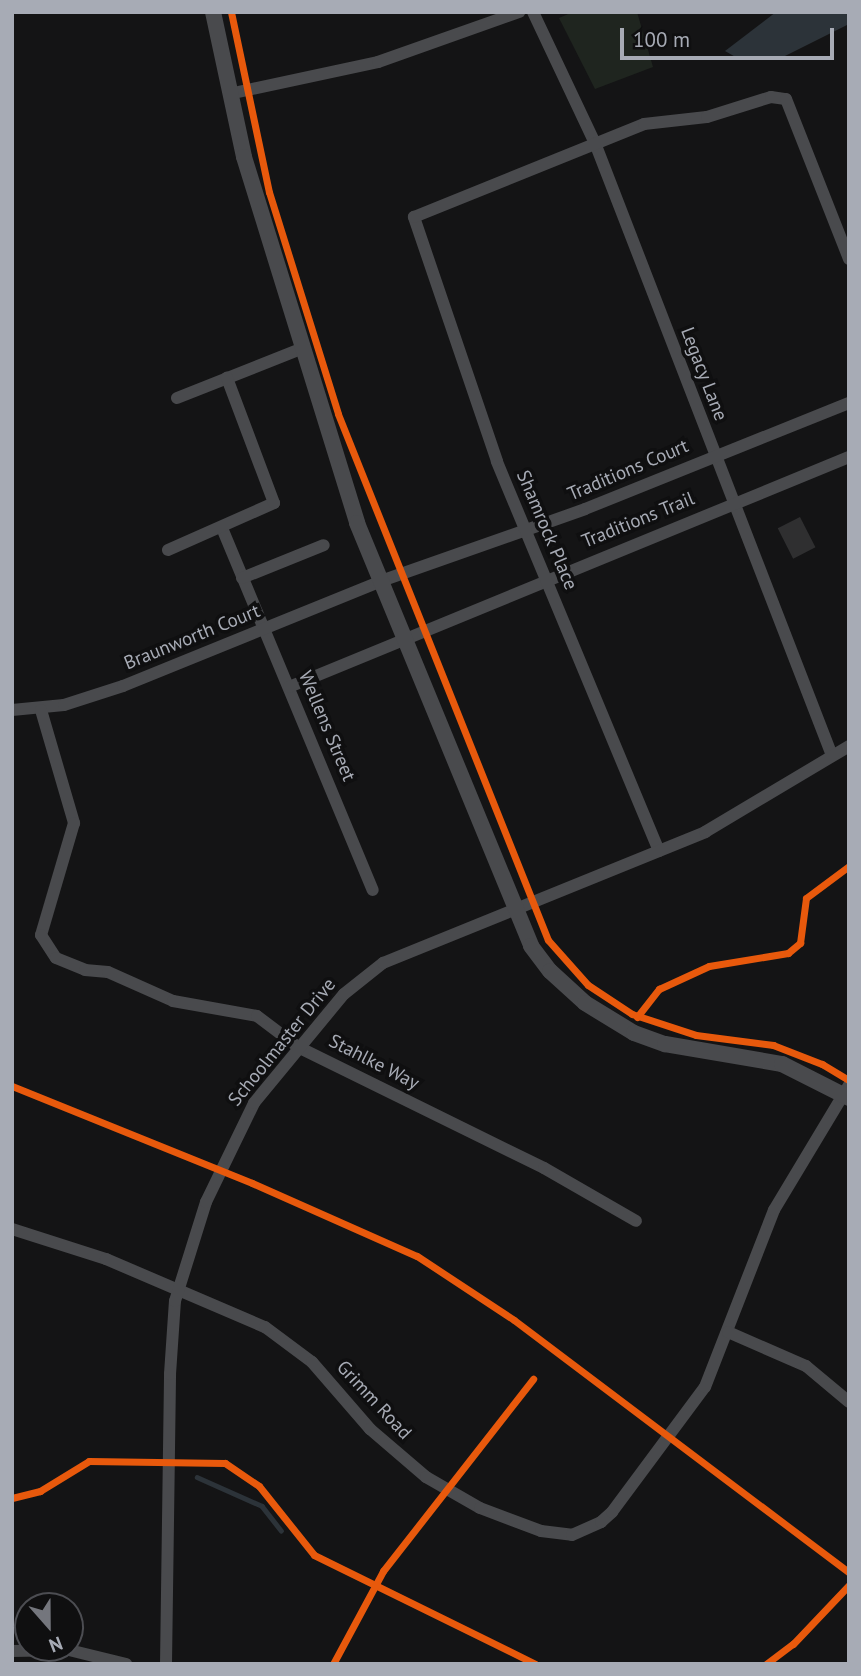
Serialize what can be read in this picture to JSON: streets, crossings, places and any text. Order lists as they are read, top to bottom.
{
  "streets": {
    "street": [
      "Legacy Lane",
      "Traditions Court",
      "Traditions Trail",
      "Shamrock Place",
      "Braunworth Court",
      "Wellens Street",
      "Schoolmaster Drive",
      "Stahlke Way",
      "Grimm Road"
    ]
  },
  "crossings": [
    ["Legacy Lane", "Traditions Court"],
    ["Legacy Lane", "Traditions Trail"],
    ["Legacy Lane", "Shamrock Place"],
    ["Legacy Lane", "Schoolmaster Drive"],
    ["Traditions Court", "Shamrock Place"],
    ["Traditions Court", "Braunworth Court"],
    ["Traditions Trail", "Shamrock Place"],
    ["Shamrock Place", "Schoolmaster Drive"],
    ["Braunworth Court", "Wellens Street"],
    ["Braunworth Court", "Stahlke Way"],
    ["Schoolmaster Drive", "Stahlke Way"],
    ["Schoolmaster Drive", "Grimm Road"]
  ],
  "scale_bar": "100 m",
  "north": "bottom"
}
